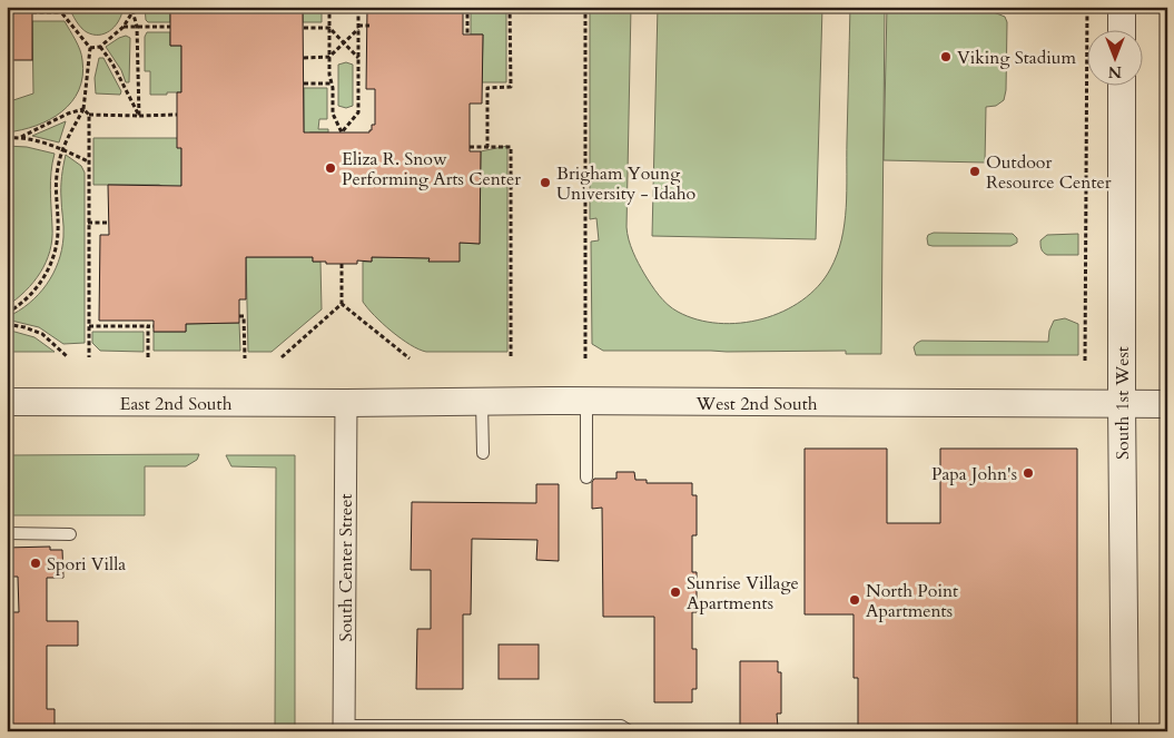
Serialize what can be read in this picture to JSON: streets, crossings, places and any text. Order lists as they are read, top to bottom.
{
  "streets": {
    "street": [
      "East 2nd South",
      "West 2nd South",
      "South 1st West",
      "South Center Street"
    ]
  },
  "crossings": [
    ["East 2nd South", "West 2nd South"],
    ["East 2nd South", "South Center Street"],
    ["West 2nd South", "South 1st West"],
    ["West 2nd South", "South Center Street"]
  ],
  "places": [
    "Viking Stadium",
    "Eliza R. Snow Performing Arts Center",
    "Outdoor Resource Center",
    "Brigham Young University - Idaho",
    "Papa John's",
    "Spori Villa",
    "Sunrise Village Apartments",
    "North Point Apartments"
  ],
  "north": "bottom"
}
